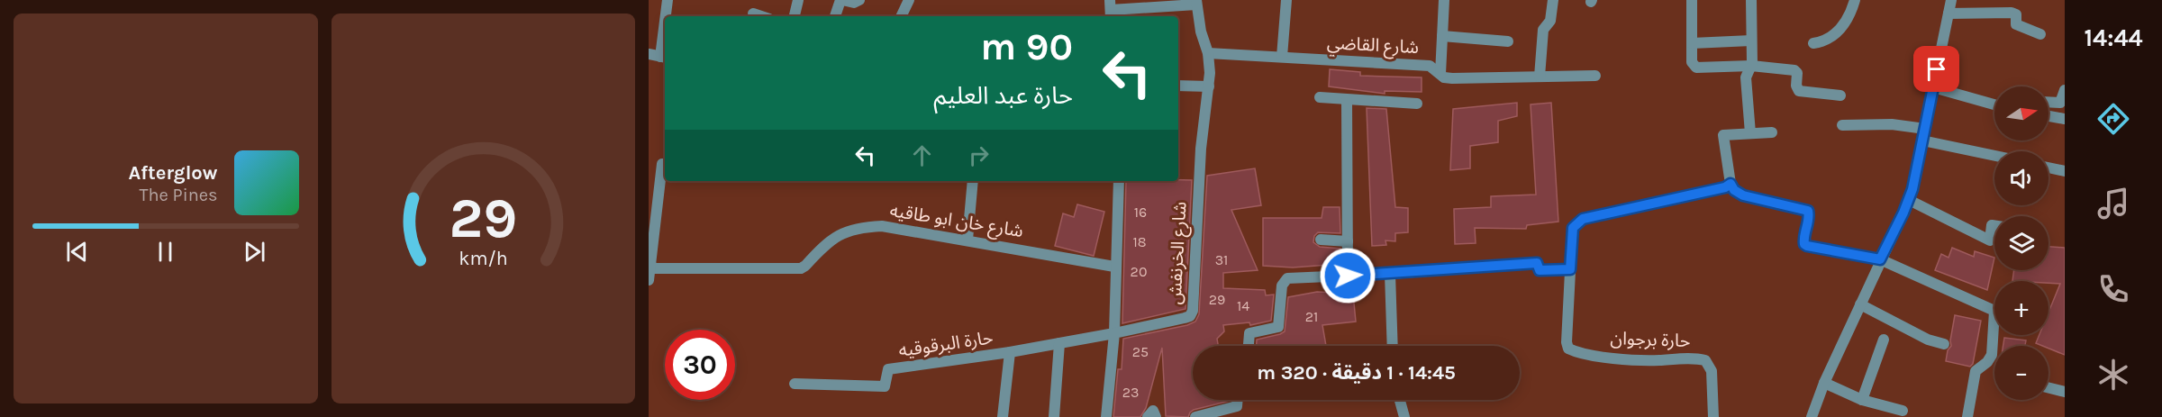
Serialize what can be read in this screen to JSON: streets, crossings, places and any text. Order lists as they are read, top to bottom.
{
  "streets": {
    "street": [
      "شارع القاضي",
      "شارع خان ابو طاقيه",
      "شارع الخرنفش",
      "حارة برجوان",
      "حارة البرقوقيه"
    ]
  },
  "crossings": [
    ["شارع القاضي", "شارع الخرنفش"],
    ["شارع الخرنفش", "حارة البرقوقيه"]
  ],
  "house_numbers": [
    "16",
    "18",
    "31",
    "20",
    "29",
    "14",
    "21",
    "25",
    "23"
  ],
  "north": "right",
  "page": {
    "tabs": "14:44",
    "turn": ["90 m", "حارة عبد العليم"],
    "map_buttons": ["+", "−"],
    "song": ["Afterglow", "The Pines"],
    "limit": "30",
    "trip": "14:45 · 1 دقيقة · 320 m",
    "gauge": ["29", "km/h"]
  }
}
